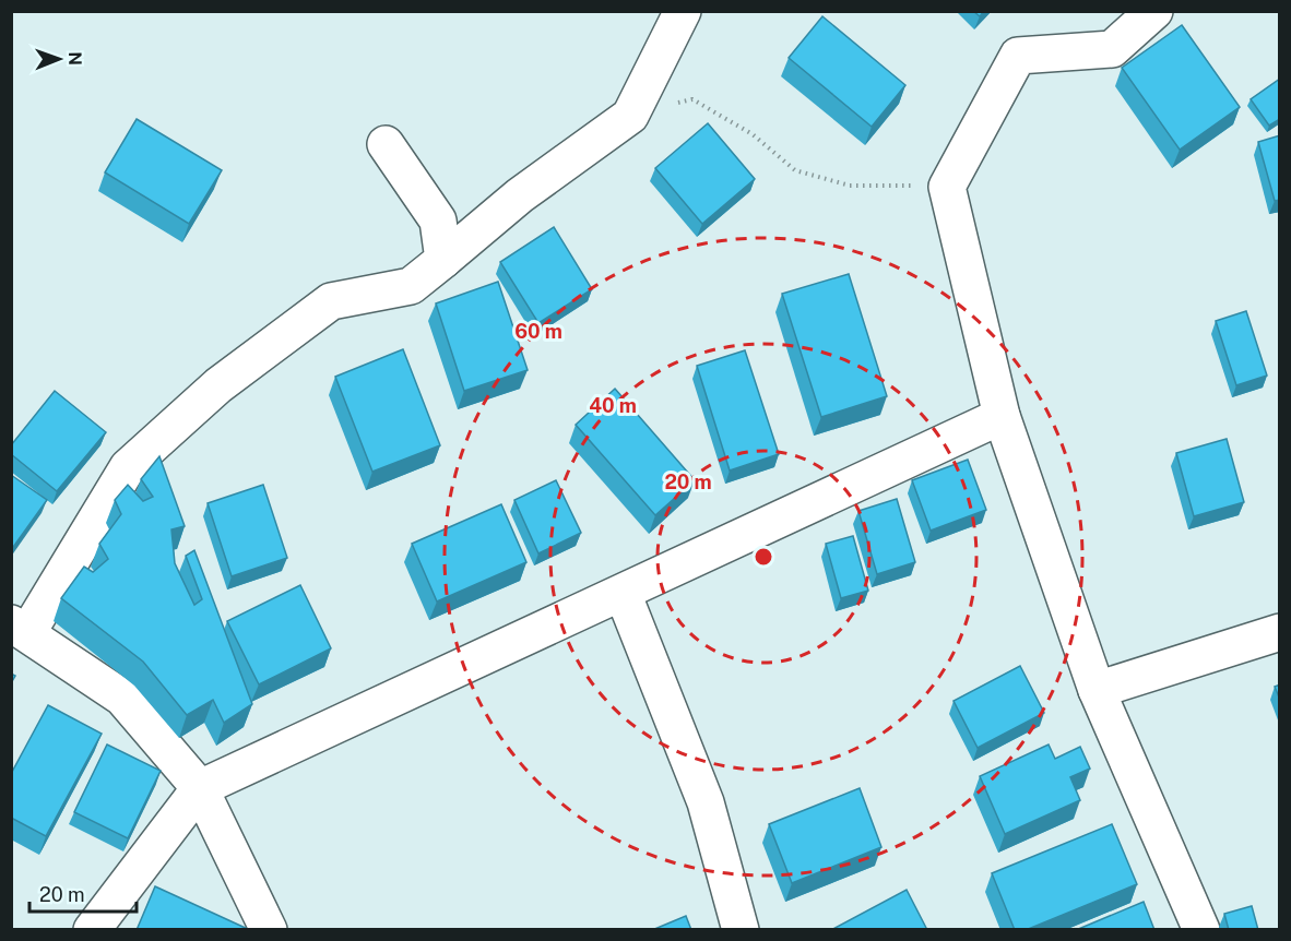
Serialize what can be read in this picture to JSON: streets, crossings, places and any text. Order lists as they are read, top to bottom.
{
  "scale_bar": "20 m",
  "north": "right",
  "rings": ["60 m", "40 m", "20 m"]
}
